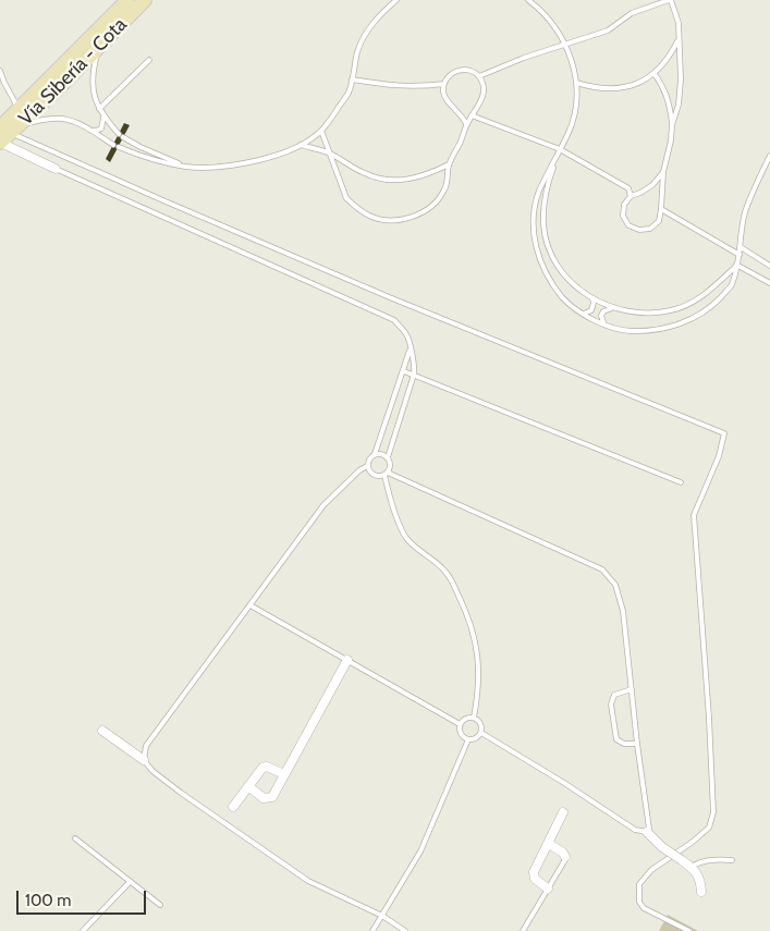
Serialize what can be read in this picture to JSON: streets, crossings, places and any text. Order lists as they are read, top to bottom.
{
  "streets": {
    "main road": ["Vía Sibería - Cota"]
  },
  "scale_bar": "100 m"
}
